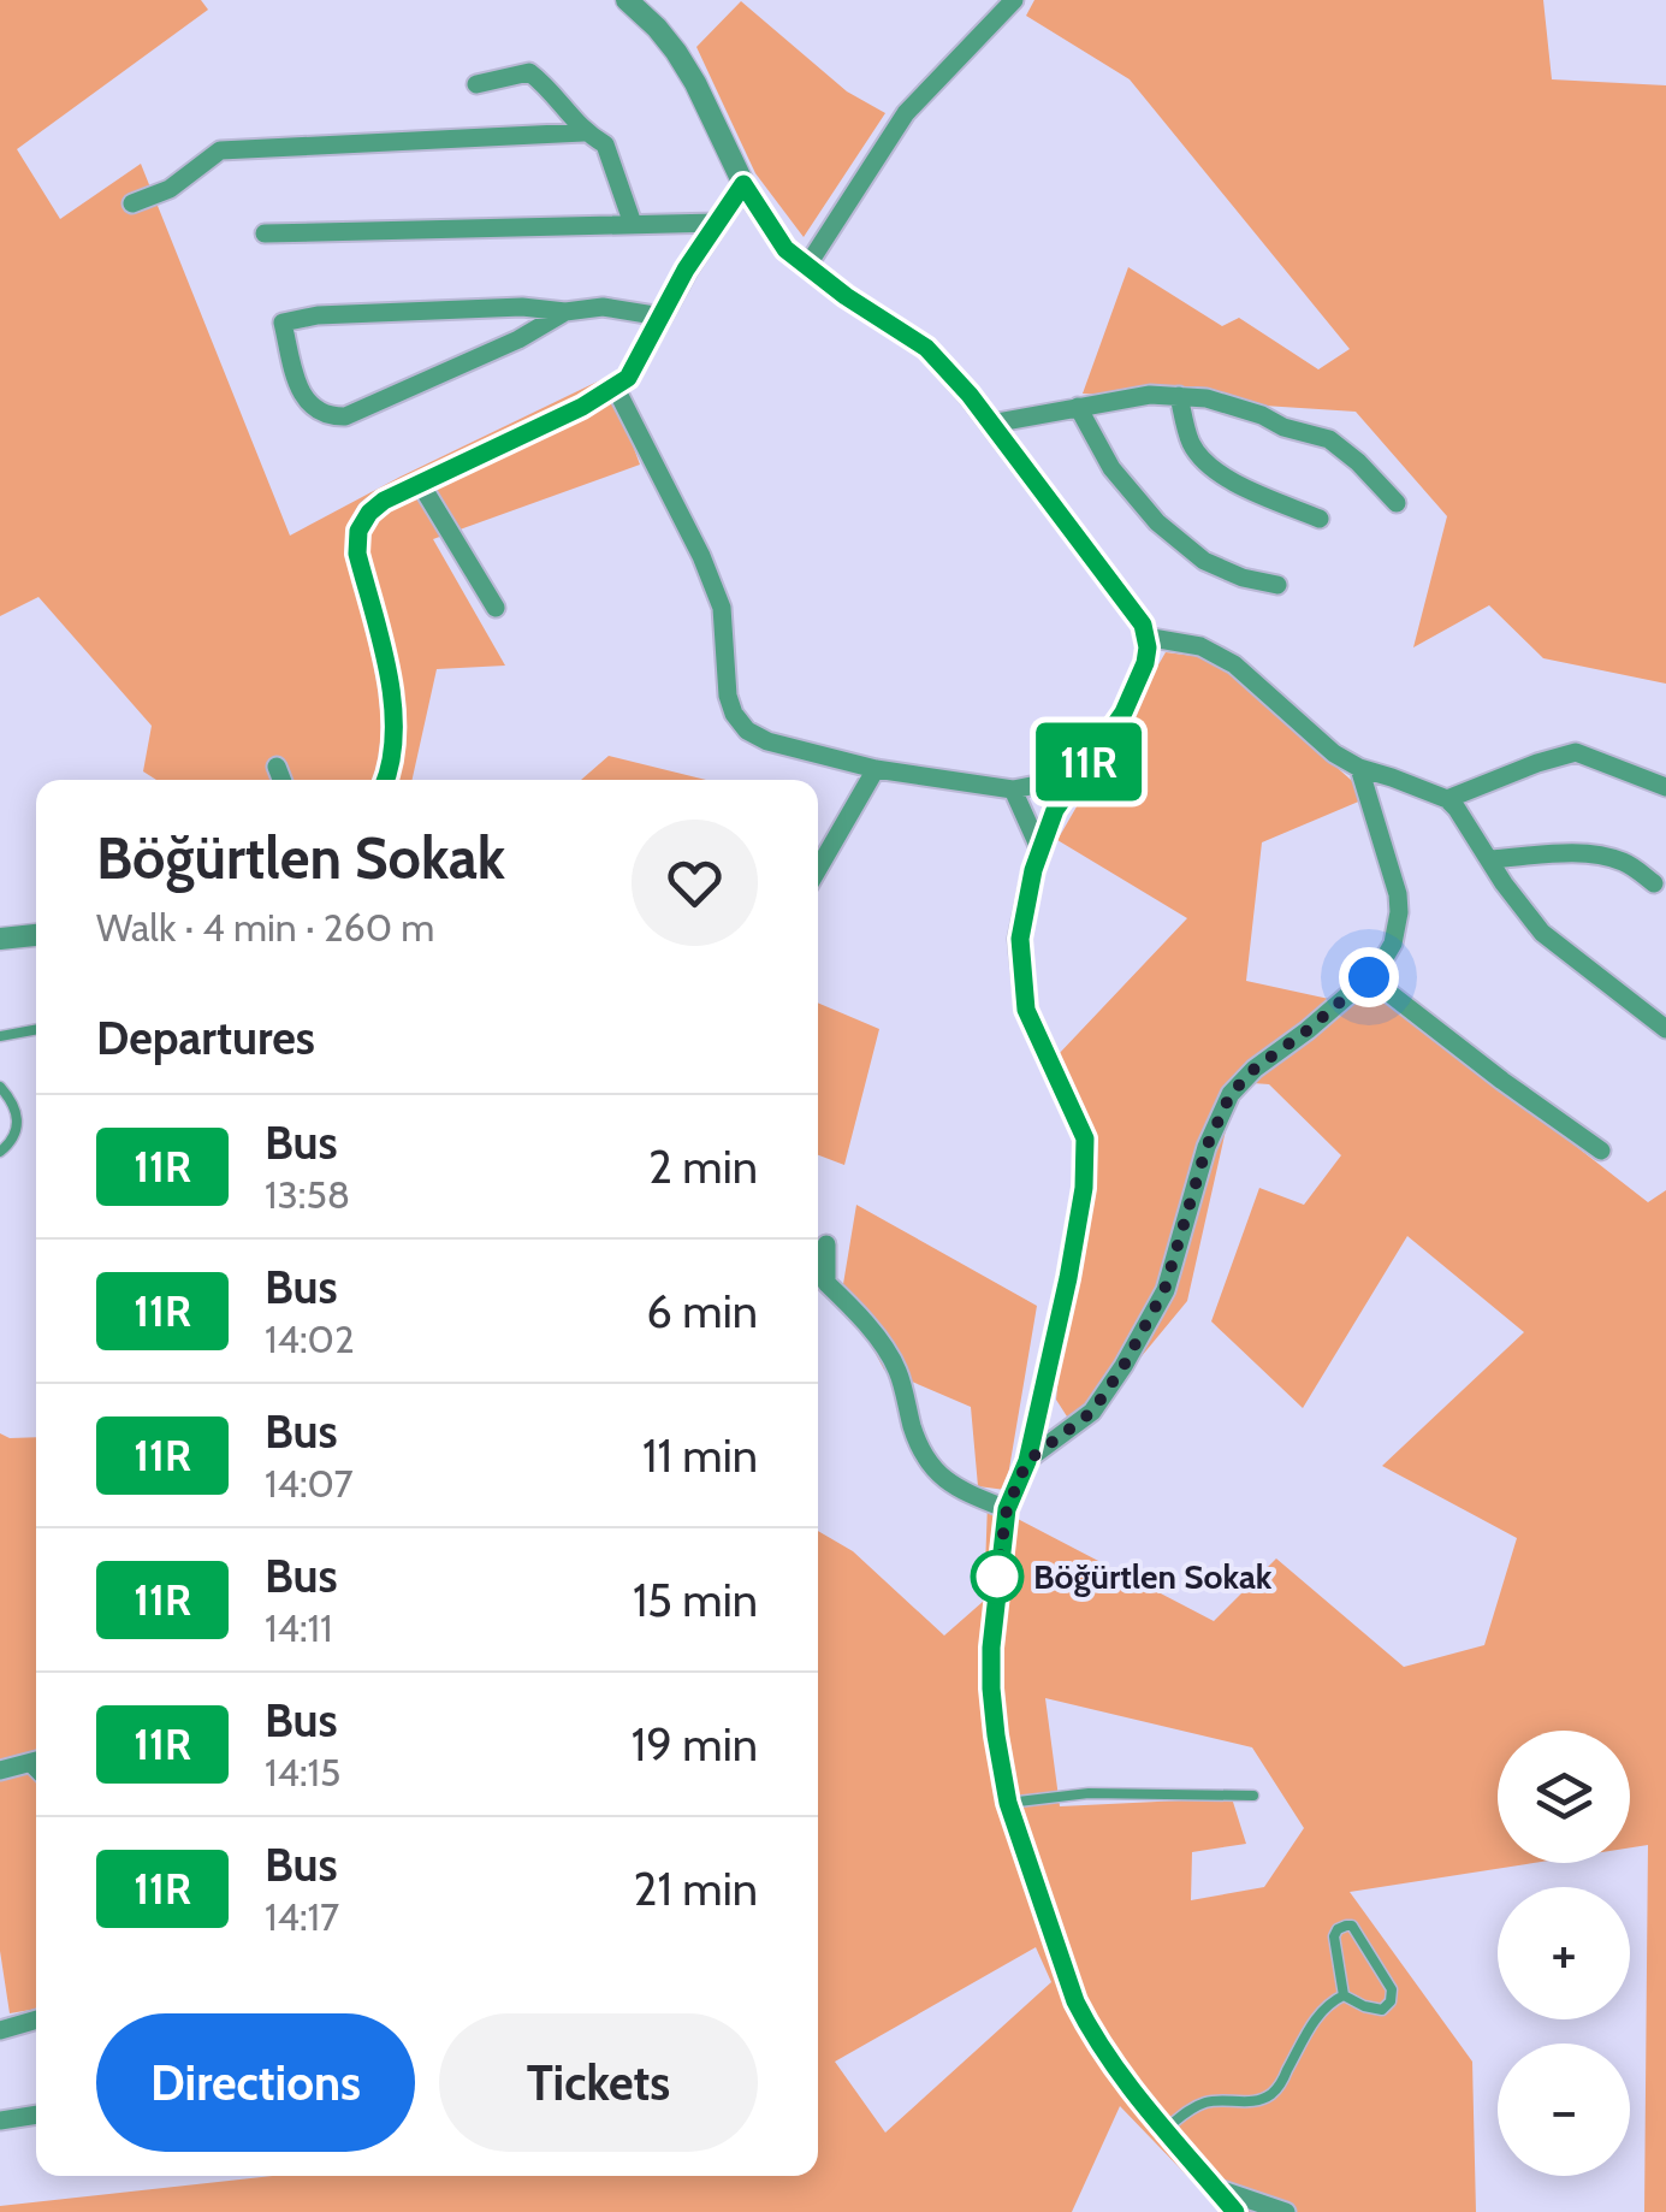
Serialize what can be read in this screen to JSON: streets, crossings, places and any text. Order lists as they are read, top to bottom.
{
  "places": ["Böğürtlen Sokak"],
  "lines": ["bus line 11R"],
  "page": {
    "on_map": "11R",
    "heading": [
      ["Böğürtlen Sokak", "Walk · 4 min · 260 m"],
      "Departures"
    ],
    "list": [
      {
        "mark": "11R",
        "name": "Bus",
        "note": "13:58",
        "value": "2 min"
      },
      {
        "mark": "11R",
        "name": "Bus",
        "note": "14:02",
        "value": "6 min"
      },
      {
        "mark": "11R",
        "name": "Bus",
        "note": "14:07",
        "value": "11 min"
      },
      {
        "mark": "11R",
        "name": "Bus",
        "note": "14:11",
        "value": "15 min"
      },
      {
        "mark": "11R",
        "name": "Bus",
        "note": "14:15",
        "value": "19 min"
      },
      {
        "mark": "11R",
        "name": "Bus",
        "note": "14:17",
        "value": "21 min"
      }
    ],
    "map_buttons": ["+", "−"],
    "buttons": ["Directions", "Tickets"]
  }
}
